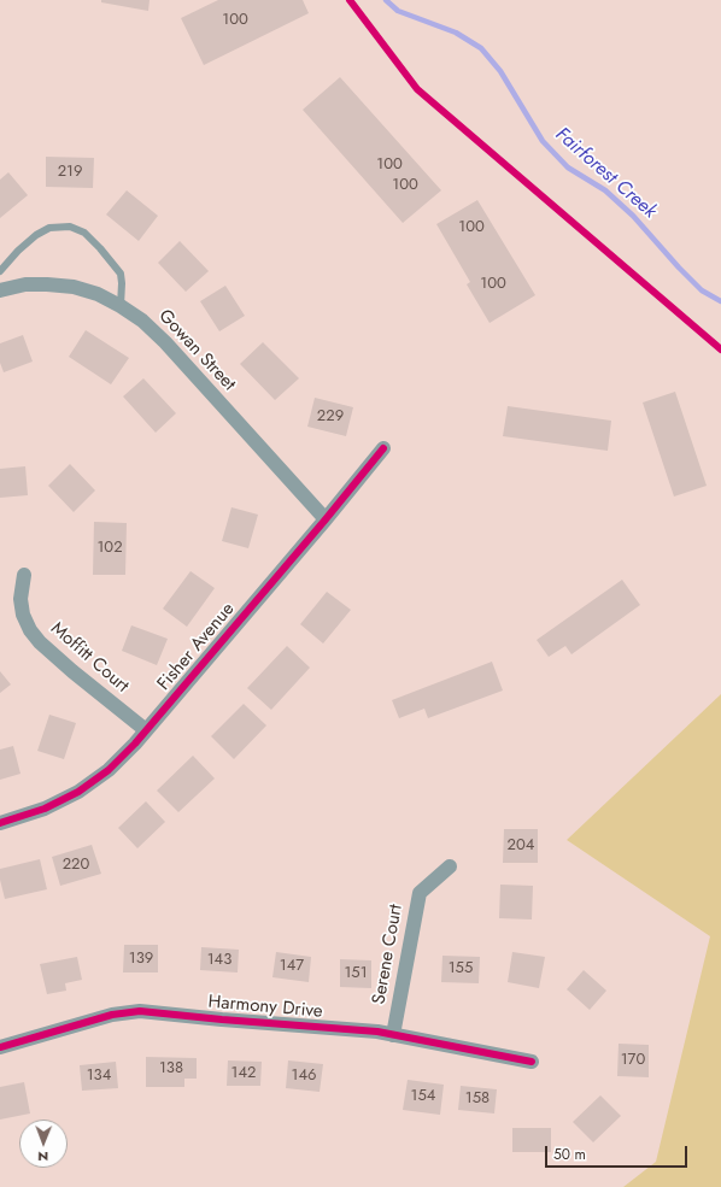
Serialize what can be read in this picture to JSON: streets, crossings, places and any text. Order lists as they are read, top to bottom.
{
  "streets": {
    "street": [
      "Gowan Street",
      "Fisher Avenue",
      "Moffitt Court",
      "Serene Court",
      "Harmony Drive"
    ]
  },
  "crossings": [
    ["Gowan Street", "Fisher Avenue"],
    ["Fisher Avenue", "Moffitt Court"],
    ["Serene Court", "Harmony Drive"]
  ],
  "water": ["Fairforest Creek"],
  "house_numbers": [
    "100",
    "100",
    "219",
    "100",
    "100",
    "100",
    "229",
    "102",
    "204",
    "220",
    "139",
    "143",
    "147",
    "155",
    "151",
    "170",
    "138",
    "142",
    "134",
    "146",
    "154",
    "158"
  ],
  "scale_bar": "50 m",
  "north": "bottom"
}
